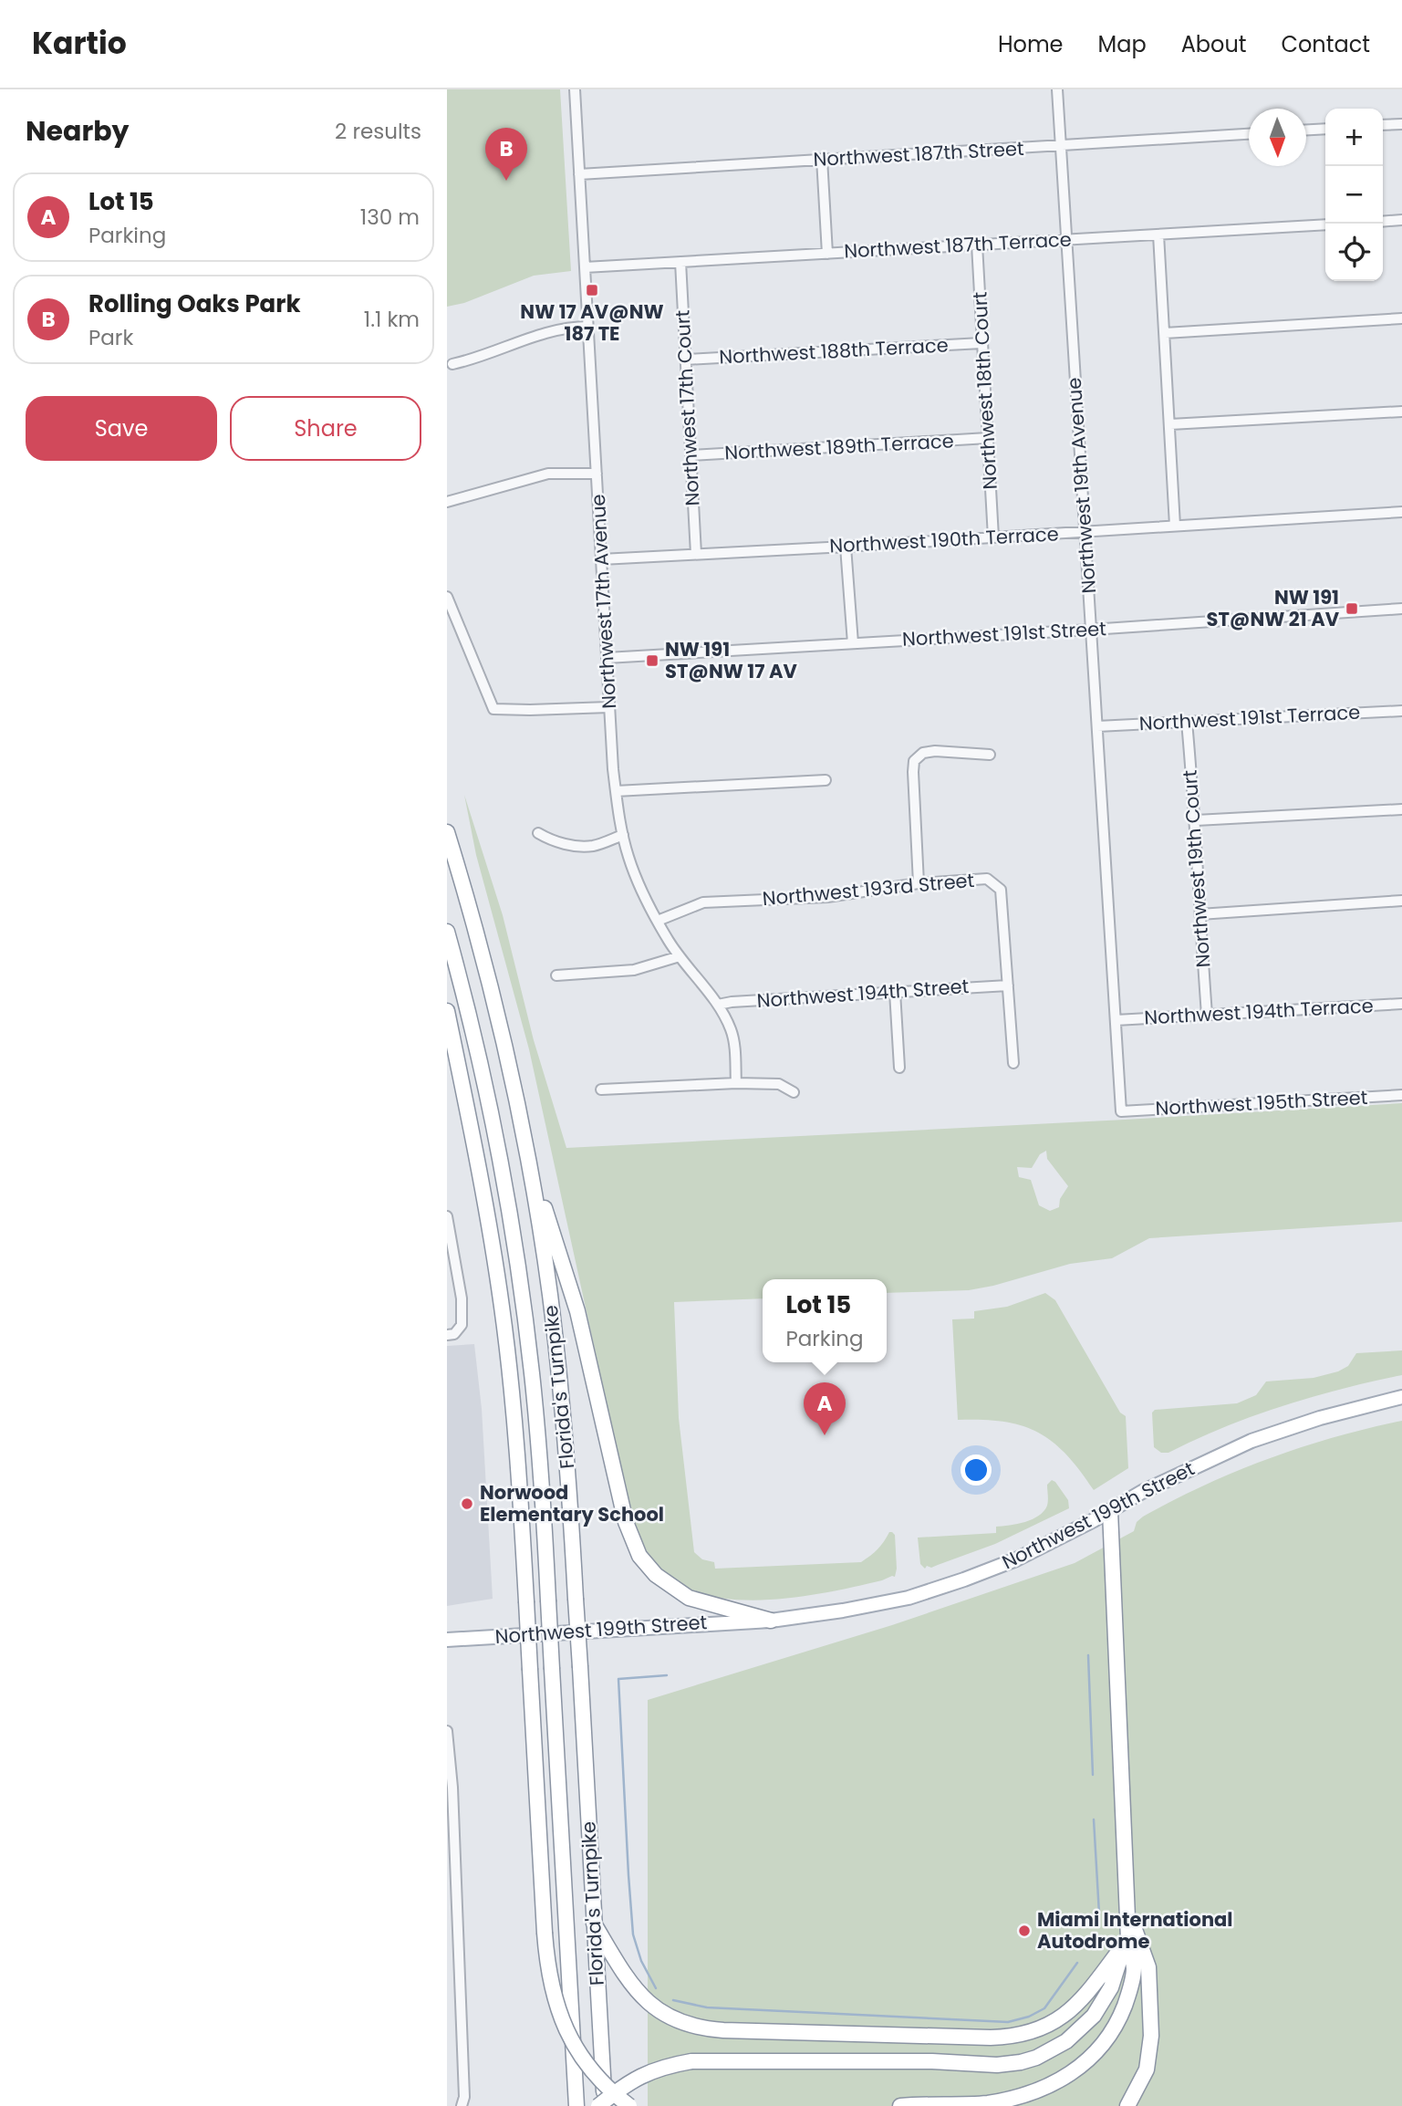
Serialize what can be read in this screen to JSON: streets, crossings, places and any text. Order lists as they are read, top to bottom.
{
  "streets": {
    "highway": ["Florida's Turnpike"],
    "main road": ["Northwest 199th Street"],
    "street": [
      "Northwest 187th Street",
      "Northwest 187th Terrace",
      "Northwest 188th Terrace",
      "Northwest 18th Court",
      "Northwest 17th Court",
      "Northwest 189th Terrace",
      "Northwest 19th Avenue",
      "Northwest 190th Terrace",
      "Northwest 17th Avenue",
      "Northwest 191st Street",
      "Northwest 191st Terrace",
      "Northwest 19th Court",
      "Northwest 193rd Street",
      "Northwest 194th Street",
      "Northwest 194th Terrace",
      "Northwest 195th Street"
    ]
  },
  "crossings": [
    ["Northwest 187th Street", "Northwest 19th Avenue"],
    ["Northwest 187th Street", "Northwest 17th Avenue"],
    ["Northwest 187th Terrace", "Northwest 18th Court"],
    ["Northwest 187th Terrace", "Northwest 17th Court"],
    ["Northwest 187th Terrace", "Northwest 19th Avenue"],
    ["Northwest 187th Terrace", "Northwest 17th Avenue"],
    ["Northwest 188th Terrace", "Northwest 18th Court"],
    ["Northwest 188th Terrace", "Northwest 17th Court"],
    ["Northwest 18th Court", "Northwest 189th Terrace"],
    ["Northwest 18th Court", "Northwest 190th Terrace"],
    ["Northwest 17th Court", "Northwest 189th Terrace"],
    ["Northwest 17th Court", "Northwest 190th Terrace"],
    ["Northwest 19th Avenue", "Northwest 190th Terrace"],
    ["Northwest 19th Avenue", "Northwest 191st Street"],
    ["Northwest 19th Avenue", "Northwest 191st Terrace"],
    ["Northwest 19th Avenue", "Northwest 194th Terrace"],
    ["Northwest 19th Avenue", "Northwest 195th Street"],
    ["Northwest 190th Terrace", "Northwest 17th Avenue"],
    ["Northwest 17th Avenue", "Northwest 191st Street"],
    ["Northwest 17th Avenue", "Northwest 193rd Street"],
    ["Northwest 17th Avenue", "Northwest 194th Street"],
    ["Northwest 191st Terrace", "Northwest 19th Court"],
    ["Northwest 19th Court", "Northwest 194th Terrace"],
    ["Northwest 193rd Street", "Northwest 194th Street"]
  ],
  "places": {
    "transit": ["NW 17 AV@NW 187 TE", "NW 191 ST@NW 21 AV", "NW 191 ST@NW 17 AV"],
    "other": ["Norwood Elementary School", "Miami International Autodrome"]
  },
  "north": "bottom",
  "page": {
    "header": "Kartio",
    "nav": [
      "Home",
      "Map",
      "About",
      "Contact"
    ],
    "heading": ["Nearby", "2 results"],
    "map_buttons": ["+", "−"],
    "pins": ["B", "A"],
    "list": [
      {
        "mark": "A",
        "name": "Lot 15",
        "note": "Parking",
        "value": "130 m"
      },
      {
        "mark": "B",
        "name": "Rolling Oaks Park",
        "note": "Park",
        "value": "1.1 km"
      }
    ],
    "buttons": ["Save", "Share"],
    "popup": ["Lot 15", "Parking"]
  }
}
